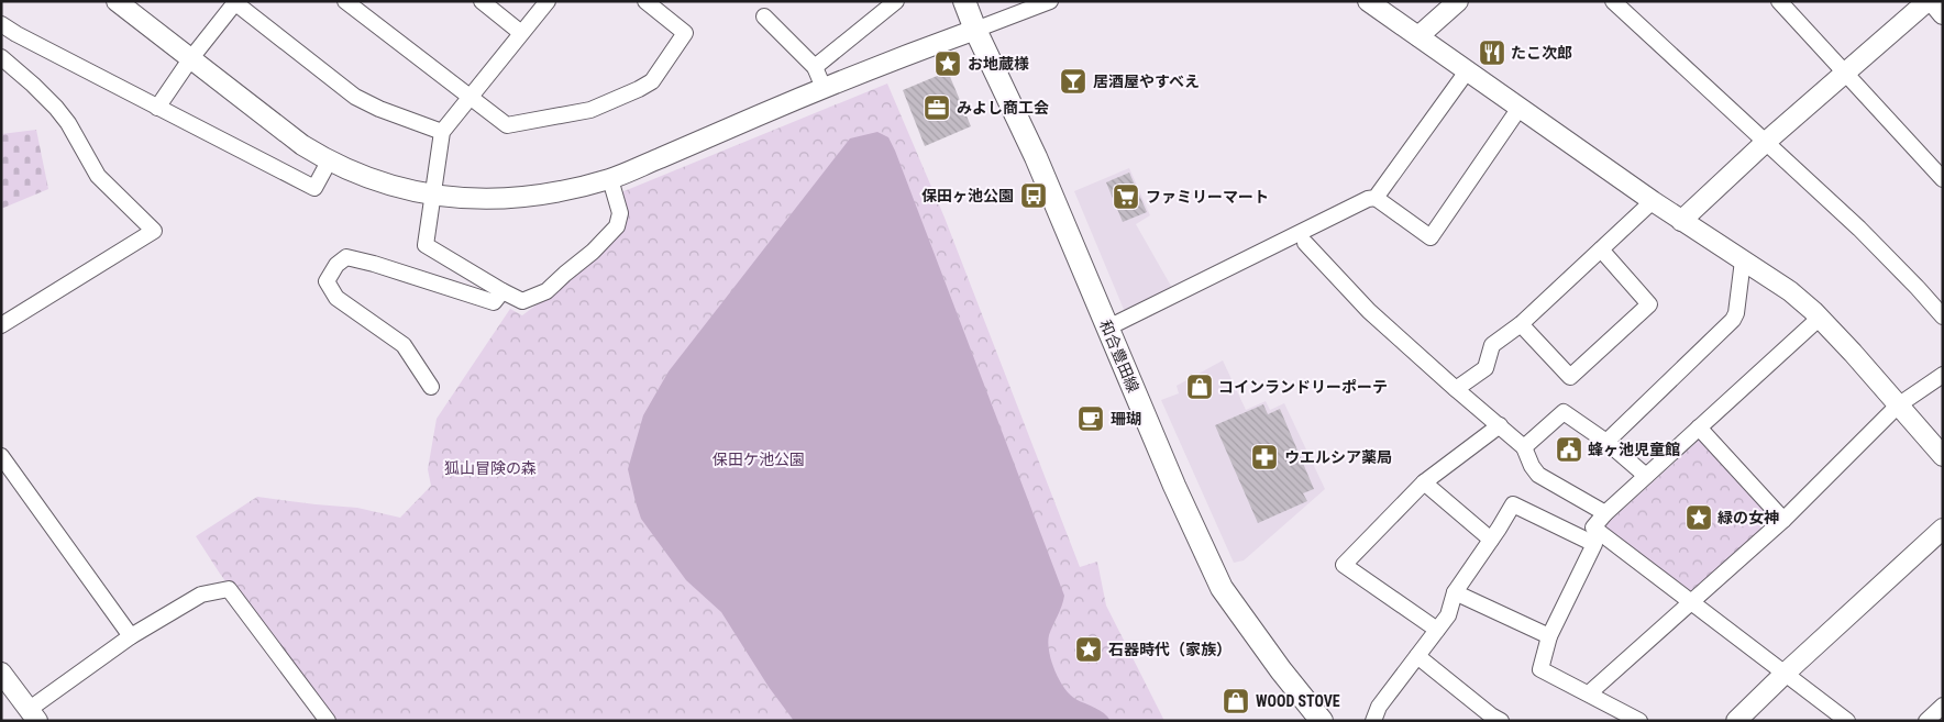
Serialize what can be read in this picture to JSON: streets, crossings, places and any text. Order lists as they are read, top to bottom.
{
  "streets": {
    "main road": ["和合豊田線"]
  },
  "parks": ["保田ケ池公園", "狐山冒険の森"],
  "places": {
    "restaurant": ["たこ次郎"],
    "place": ["お地蔵様", "緑の女神", "石器時代（家族）"],
    "bar": ["居酒屋やすべえ"],
    "office": ["みよし商工会"],
    "bus stop": ["保田ヶ池公園"],
    "supermarket": ["ファミリーマート"],
    "shop": ["コインランドリーポーテ", "WOOD STOVE"],
    "cafe": ["珊瑚"],
    "public building": ["蜂ヶ池児童館"],
    "pharmacy": ["ウエルシア薬局"]
  }
}
